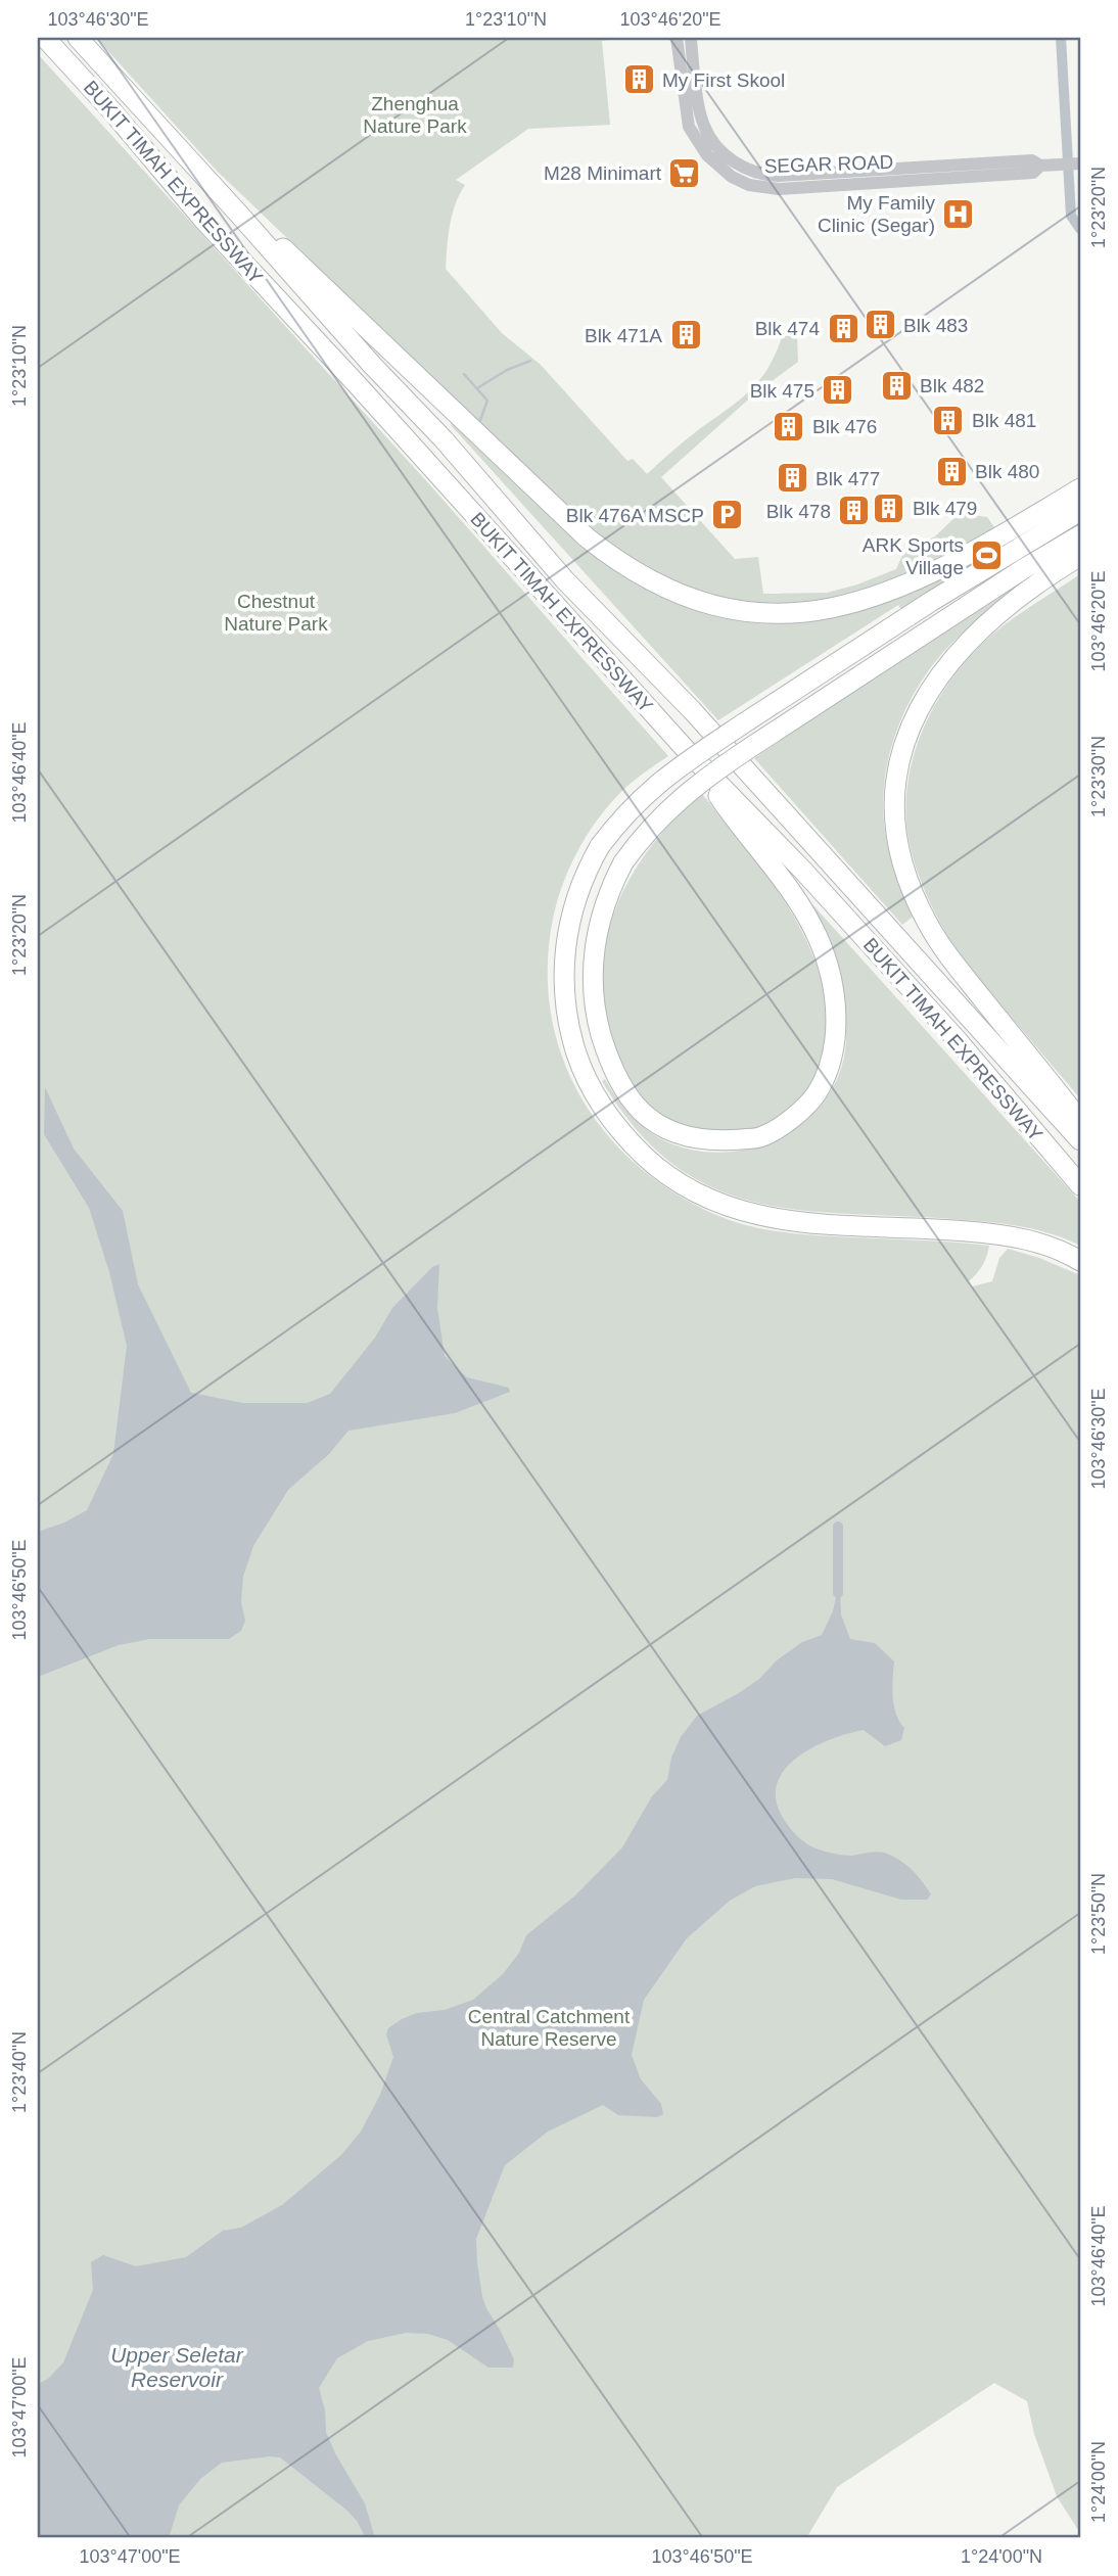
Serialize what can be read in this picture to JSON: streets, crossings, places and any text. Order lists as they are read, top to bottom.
{
  "streets": {
    "highway": ["BUKIT TIMAH EXPRESSWAY"],
    "street": ["SEGAR ROAD"]
  },
  "water": ["Upper Seletar Reservoir"],
  "parks": ["Zhenghua Nature Park", "Chestnut Nature Park", "Central Catchment Nature Reserve"],
  "places": {
    "building": [
      "My First Skool",
      "Blk 483",
      "Blk 474",
      "Blk 471A",
      "Blk 482",
      "Blk 475",
      "Blk 481",
      "Blk 476",
      "Blk 480",
      "Blk 477",
      "Blk 479",
      "Blk 478"
    ],
    "supermarket": ["M28 Minimart"],
    "hospital": ["My Family Clinic (Segar)"],
    "parking": ["Blk 476A MSCP"],
    "sports": ["ARK Sports Village"]
  },
  "coordinates": [
    "103°46'30\"E",
    "1°23'10\"N",
    "103°46'20\"E",
    "1°23'20\"N",
    "103°46'40\"E",
    "1°23'30\"N",
    "103°46'50\"E",
    "1°23'50\"N",
    "1°23'40\"N",
    "103°47'00\"E",
    "1°24'00\"N"
  ]
}
